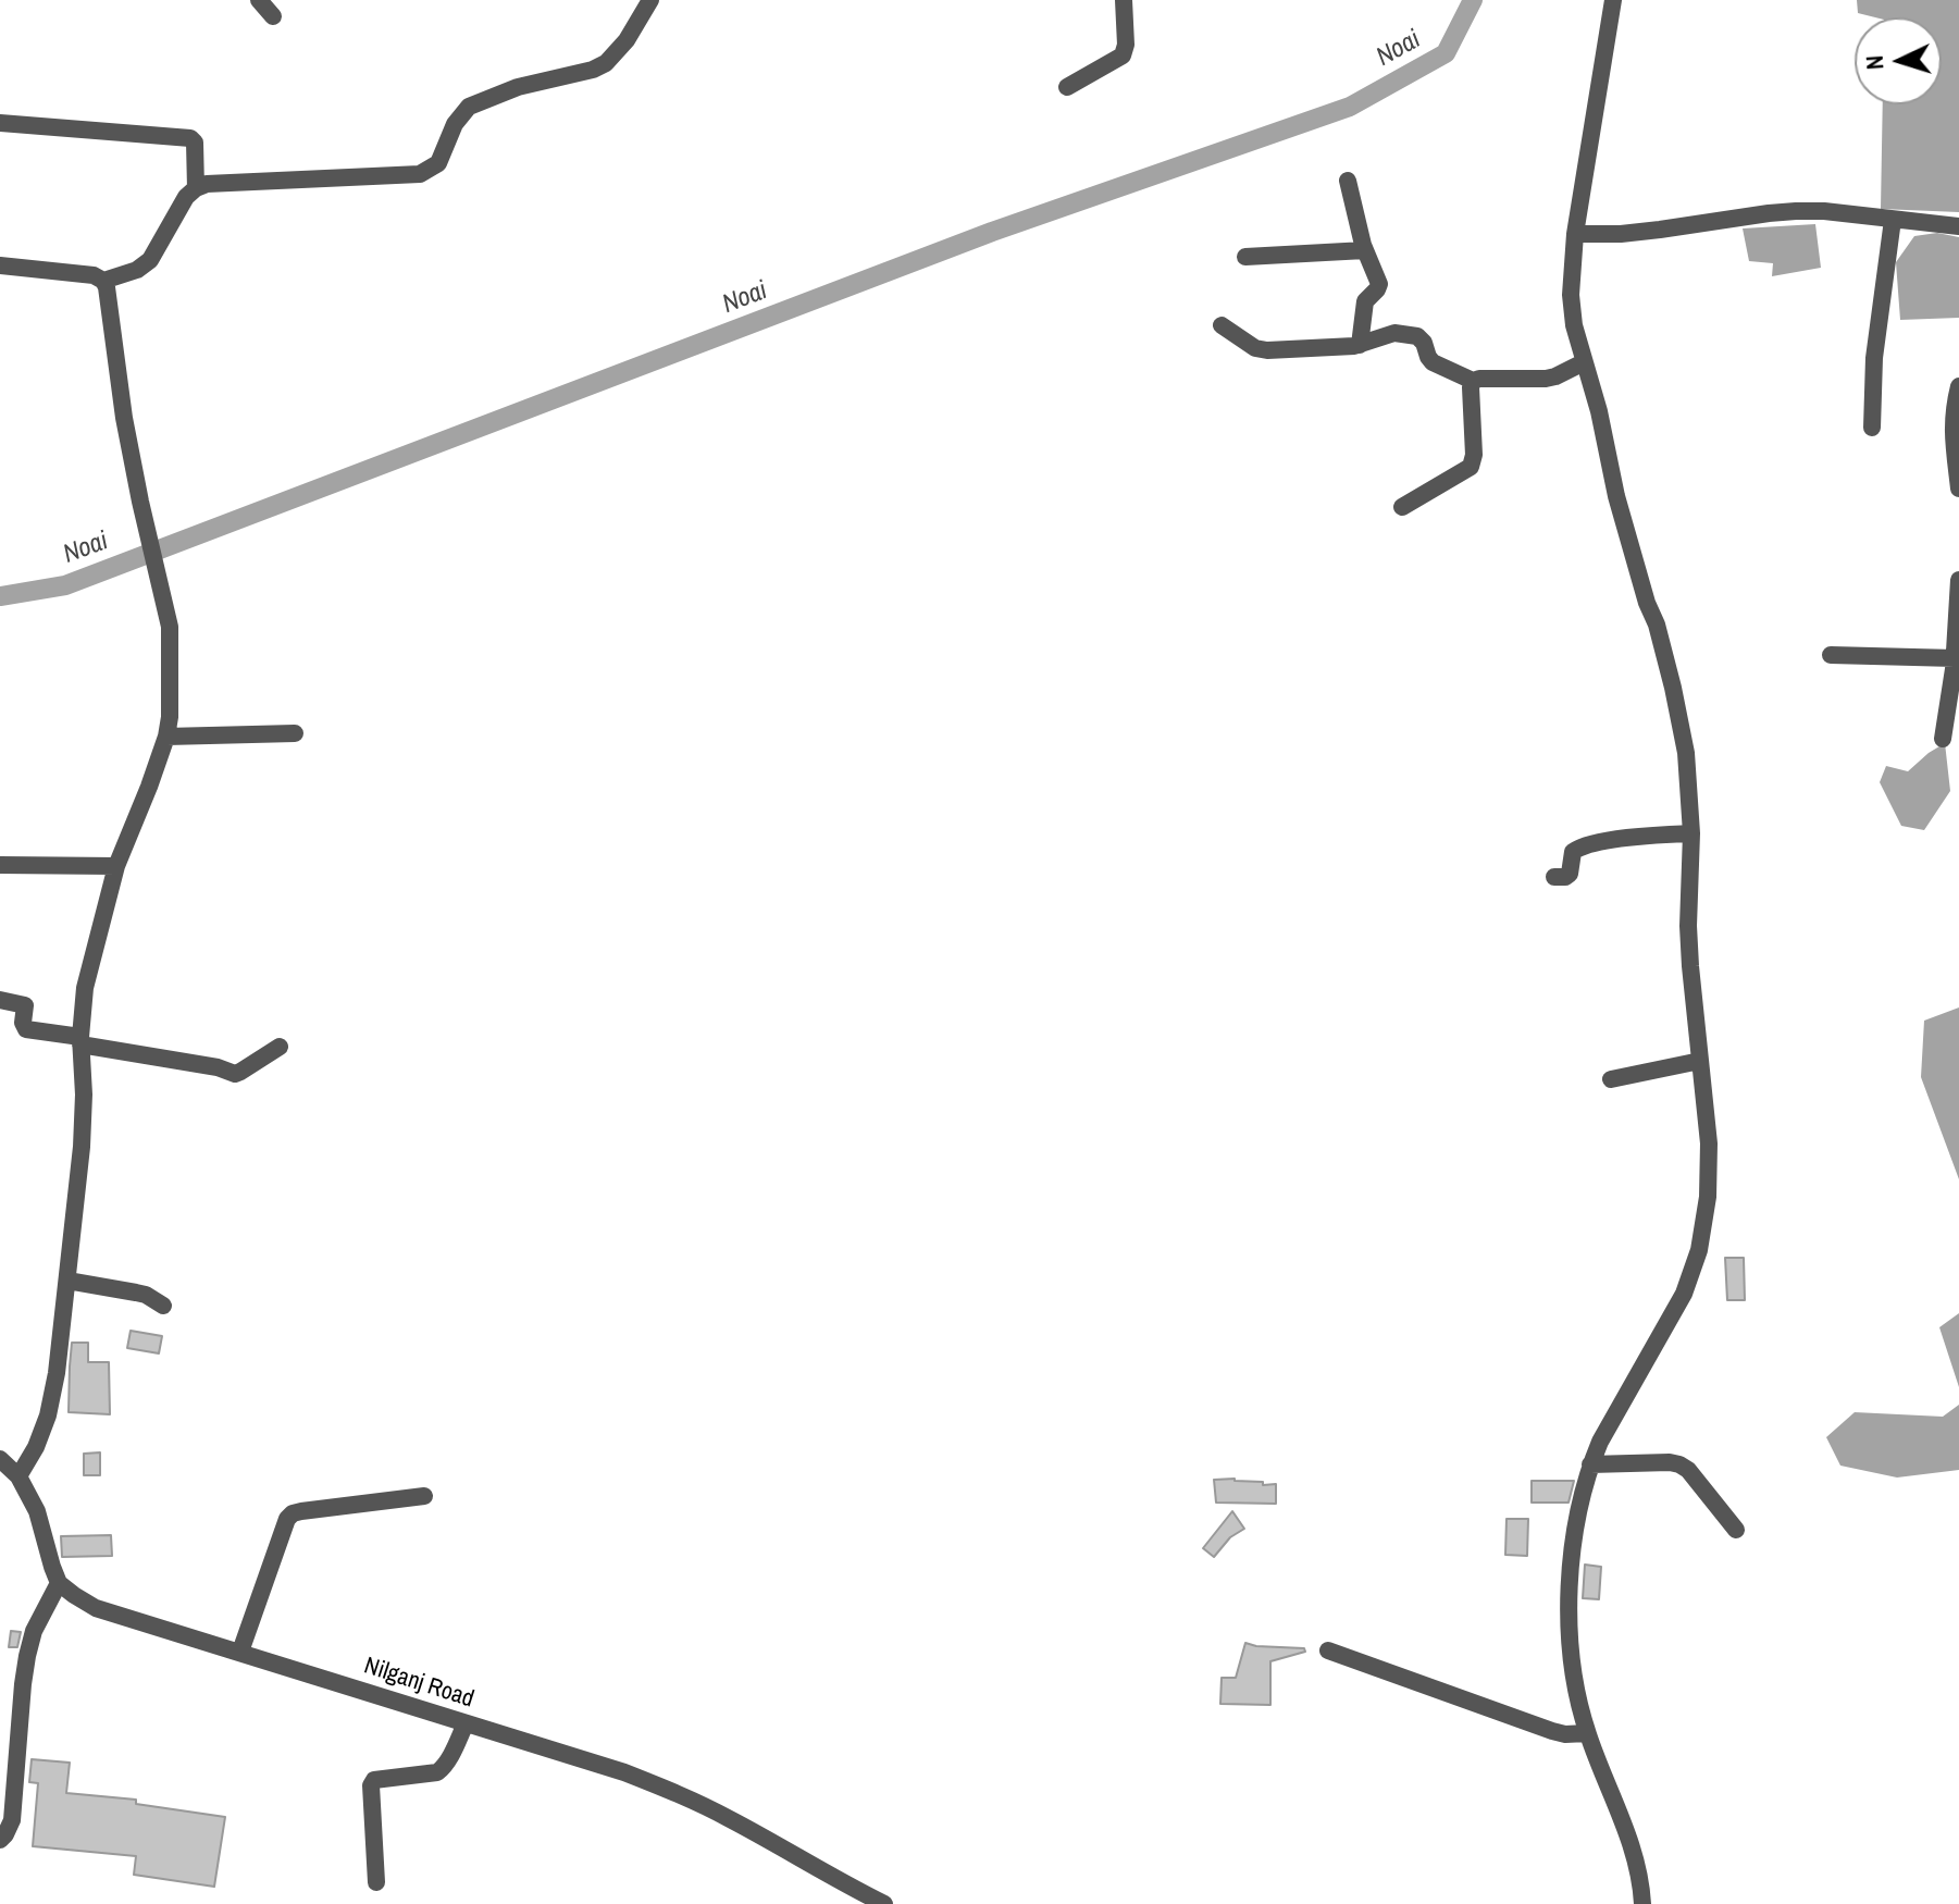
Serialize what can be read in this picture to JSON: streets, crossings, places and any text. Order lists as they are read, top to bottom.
{
  "streets": {
    "street": ["Nilganj Road"]
  },
  "water": ["Noai"],
  "north": "left"
}
